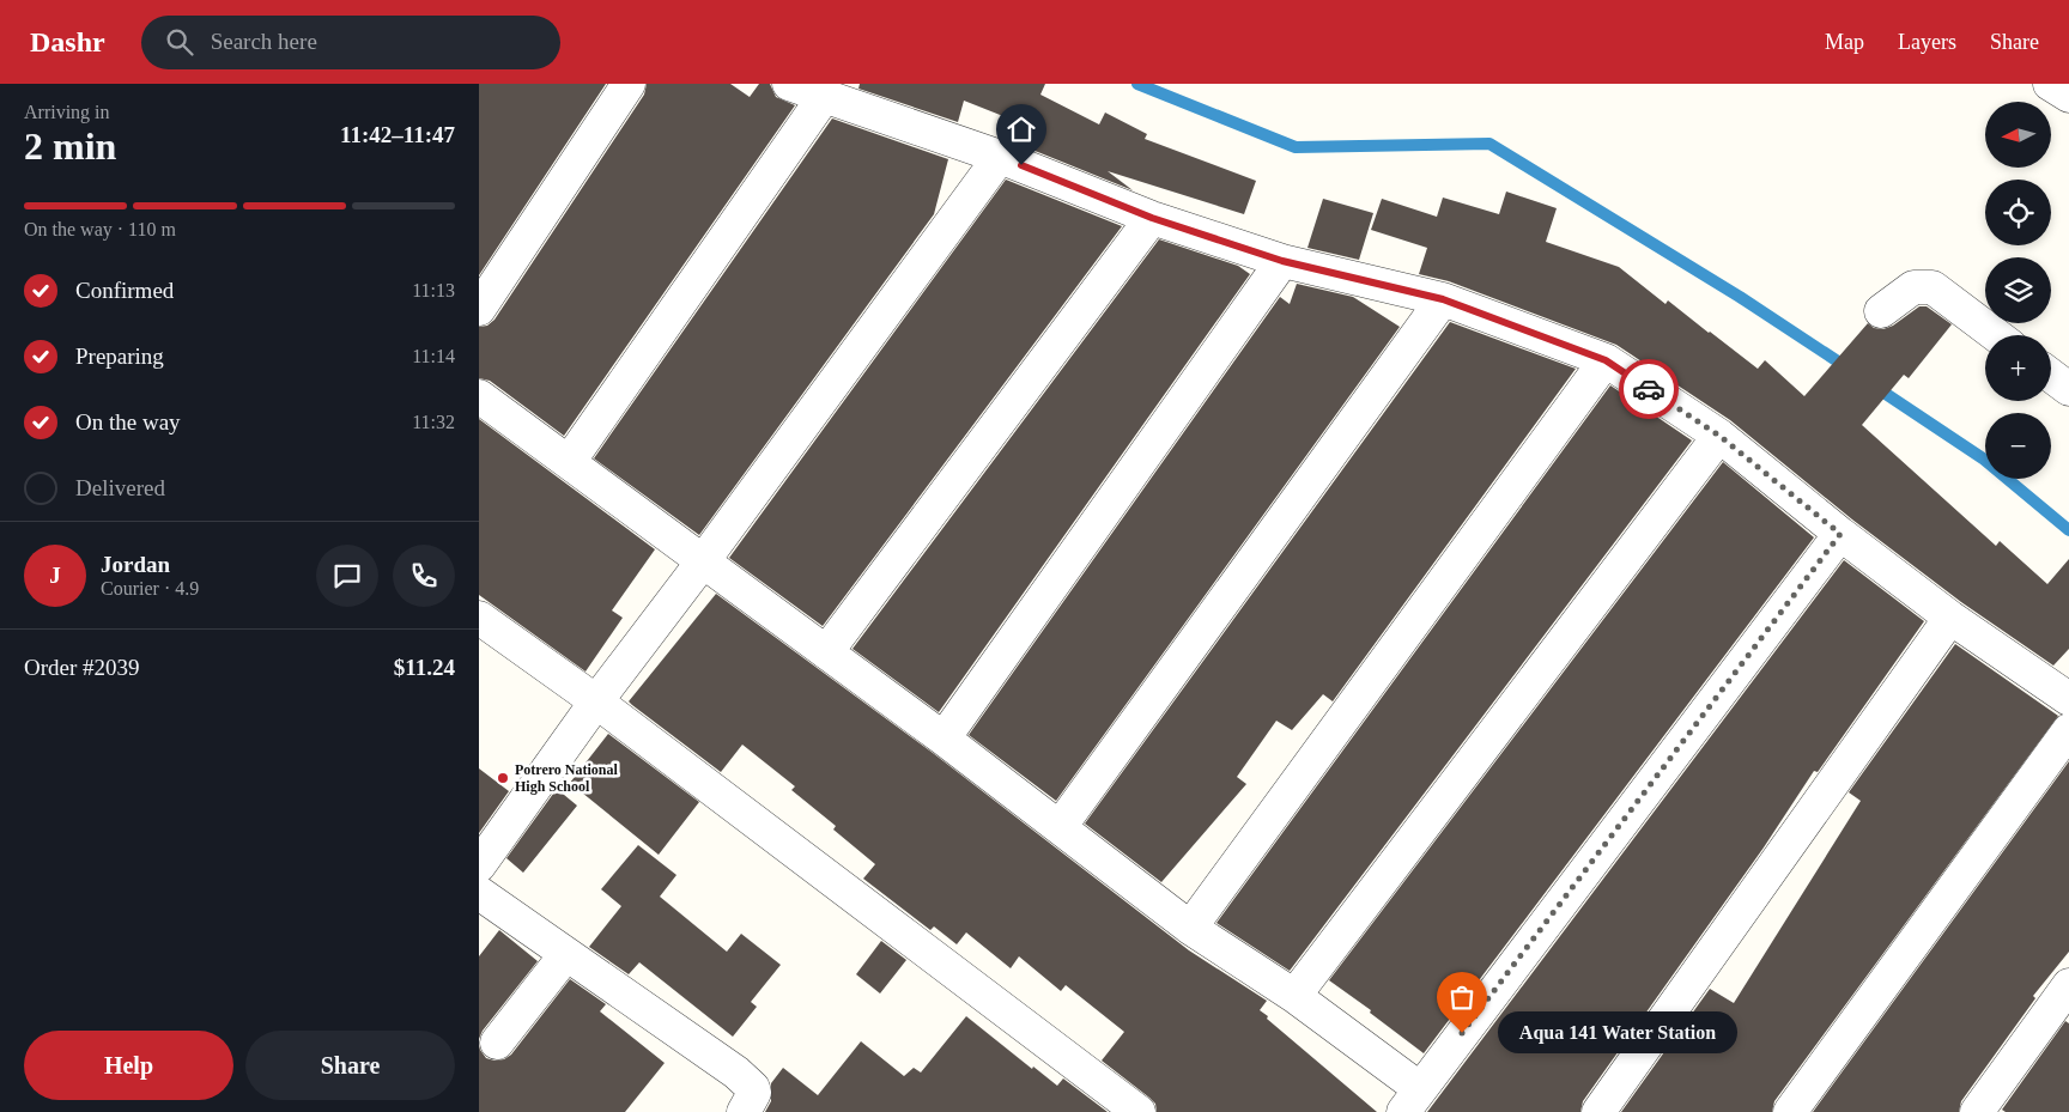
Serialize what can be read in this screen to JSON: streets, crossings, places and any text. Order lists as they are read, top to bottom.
{
  "places": ["Potrero National High School", "Aqua 141 Water Station"],
  "north": "left",
  "page": {
    "header": "Dashr",
    "search": "Search here",
    "nav": ["Map", "Layers", "Share"],
    "heading": ["2 min", "Arriving in", "11:42–11:47"],
    "panel": [
      "Jordan",
      "Courier · 4.9",
      "Order #2039",
      "$11.24"
    ],
    "map_buttons": ["+", "−"],
    "bar": "On the way · 110 m",
    "list": [
      ["Confirmed", "11:13"],
      ["Preparing", "11:14"],
      ["On the way", "11:32"],
      "Delivered"
    ],
    "round": "J",
    "bubble": "Aqua 141 Water Station",
    "buttons": ["Help", "Share"]
  }
}
